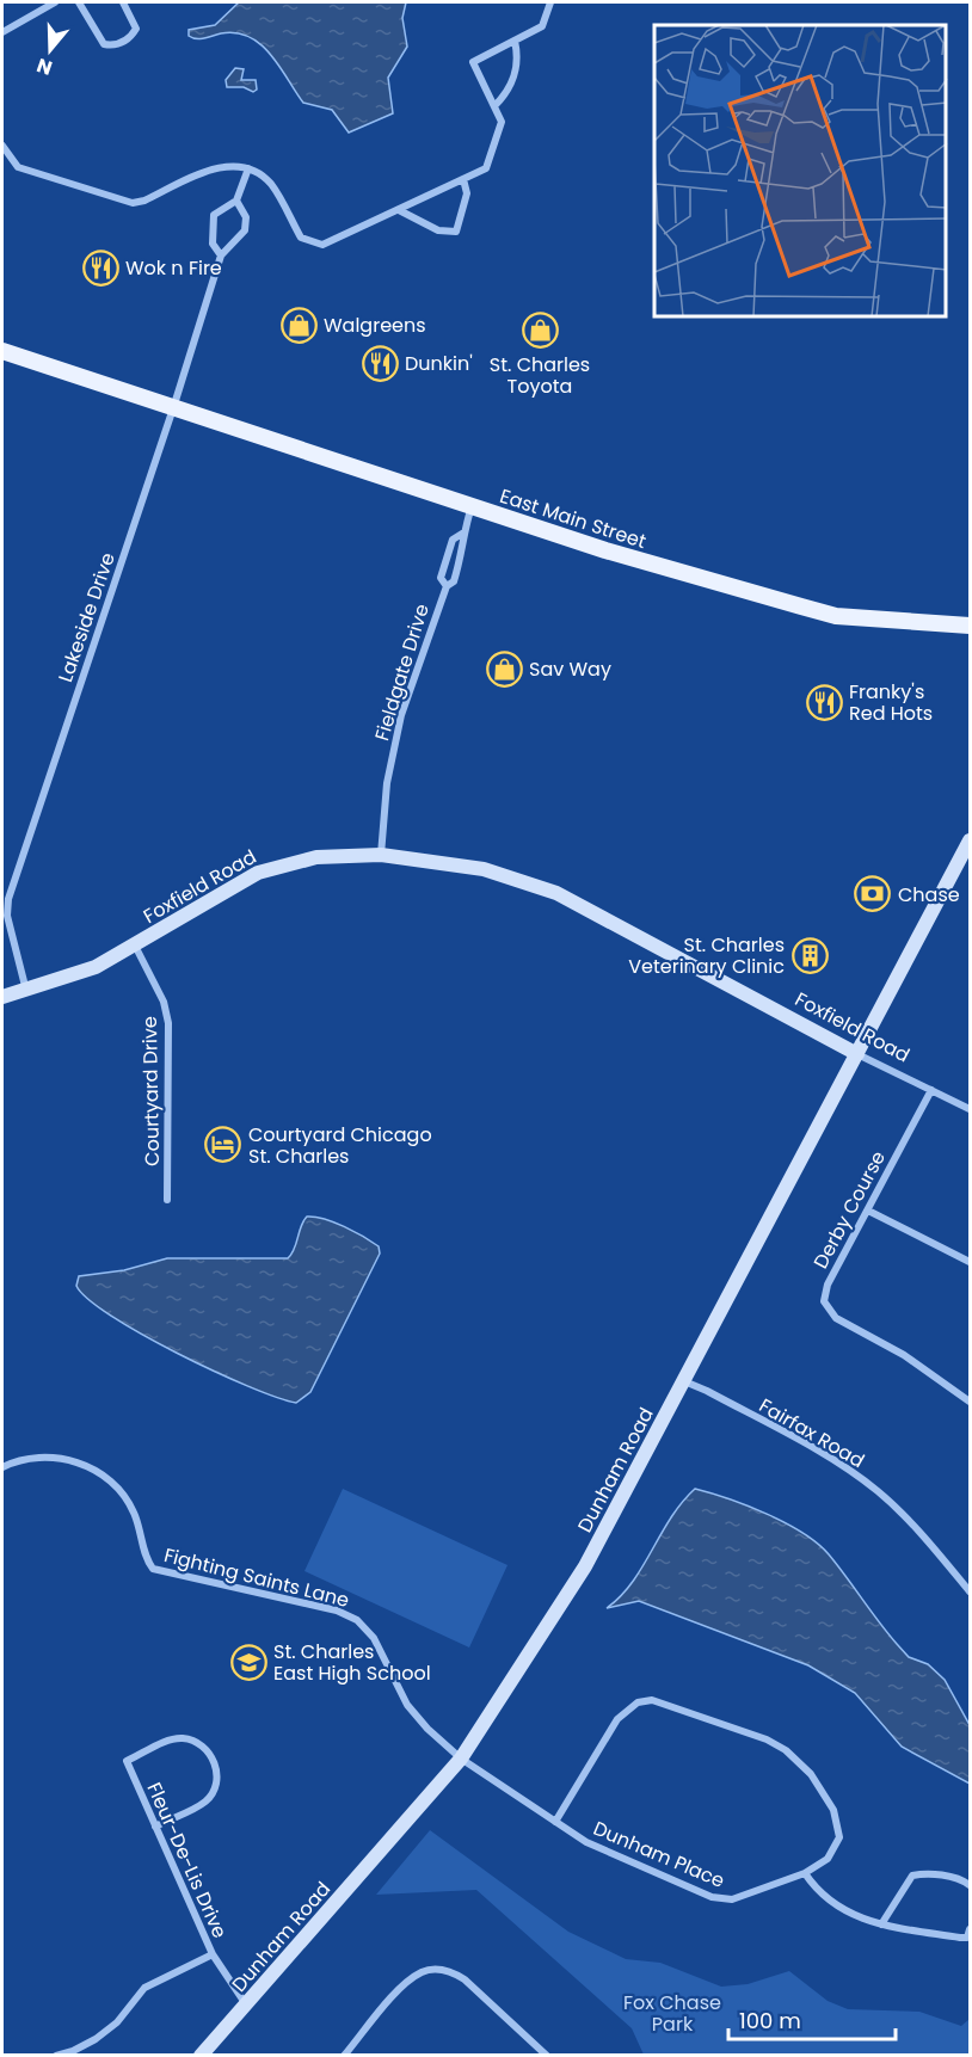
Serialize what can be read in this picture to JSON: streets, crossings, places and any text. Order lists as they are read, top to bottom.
{
  "streets": {
    "main road": ["East Main Street"],
    "street": [
      "Lakeside Drive",
      "Fieldgate Drive",
      "Foxfield Road",
      "Courtyard Drive",
      "Derby Course",
      "Fairfax Road",
      "Dunham Road",
      "Fighting Saints Lane",
      "Dunham Place",
      "Fleur-De-Lis Drive"
    ]
  },
  "crossings": [
    ["East Main Street", "Lakeside Drive"],
    ["East Main Street", "Fieldgate Drive"],
    ["Lakeside Drive", "Foxfield Road"],
    ["Fieldgate Drive", "Foxfield Road"],
    ["Foxfield Road", "Courtyard Drive"],
    ["Foxfield Road", "Derby Course"],
    ["Foxfield Road", "Dunham Road"],
    ["Fairfax Road", "Dunham Road"],
    ["Dunham Road", "Fighting Saints Lane"],
    ["Dunham Road", "Dunham Place"],
    ["Dunham Road", "Fleur-De-Lis Drive"],
    ["Fighting Saints Lane", "Dunham Place"]
  ],
  "parks": ["Fox Chase Park"],
  "places": {
    "restaurant": ["Wok n Fire", "Dunkin'", "Franky's Red Hots"],
    "shop": ["Walgreens", "St. Charles Toyota", "Sav Way"],
    "bank": ["Chase"],
    "building": ["St. Charles Veterinary Clinic"],
    "hotel": ["Courtyard Chicago St. Charles"],
    "school or university": ["St. Charles East High School"]
  },
  "scale_bar": "100 m",
  "north": "bottom"
}
